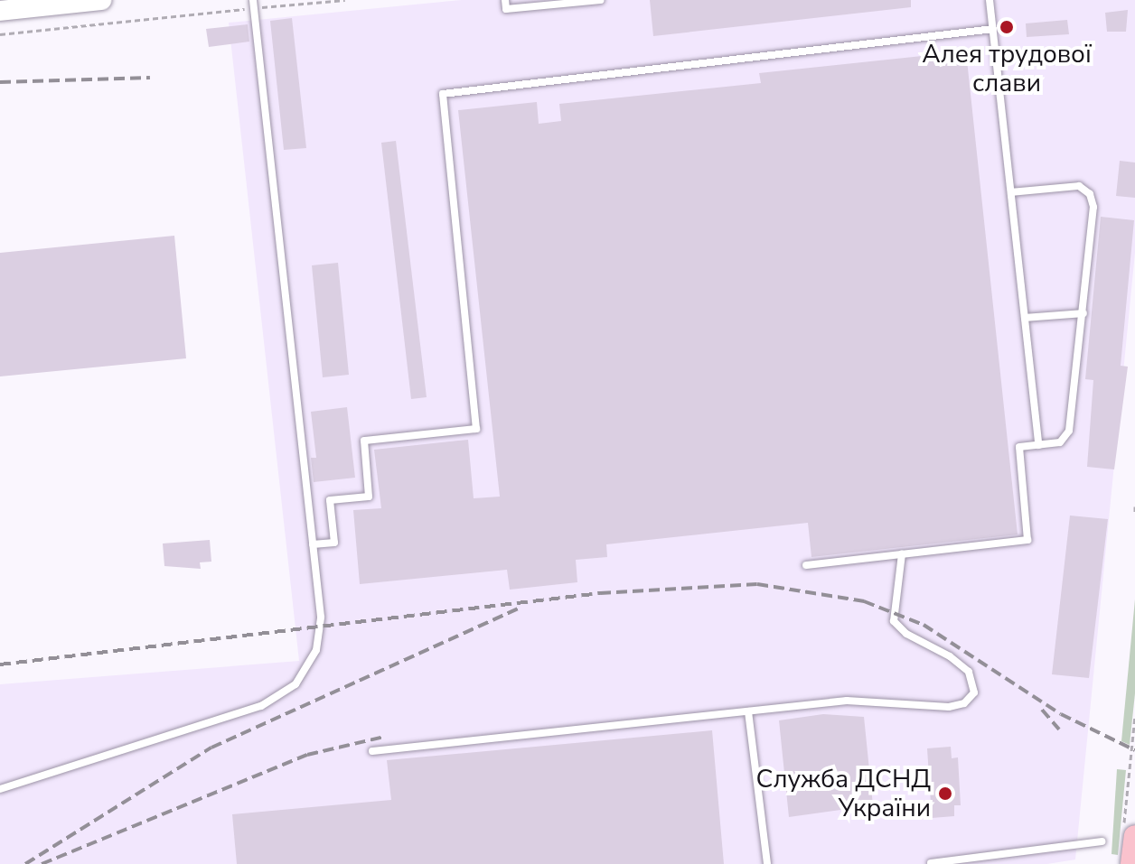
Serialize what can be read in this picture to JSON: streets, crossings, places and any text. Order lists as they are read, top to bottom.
{
  "places": ["Алея трудової слави", "Служба ДСНД України"]
}
